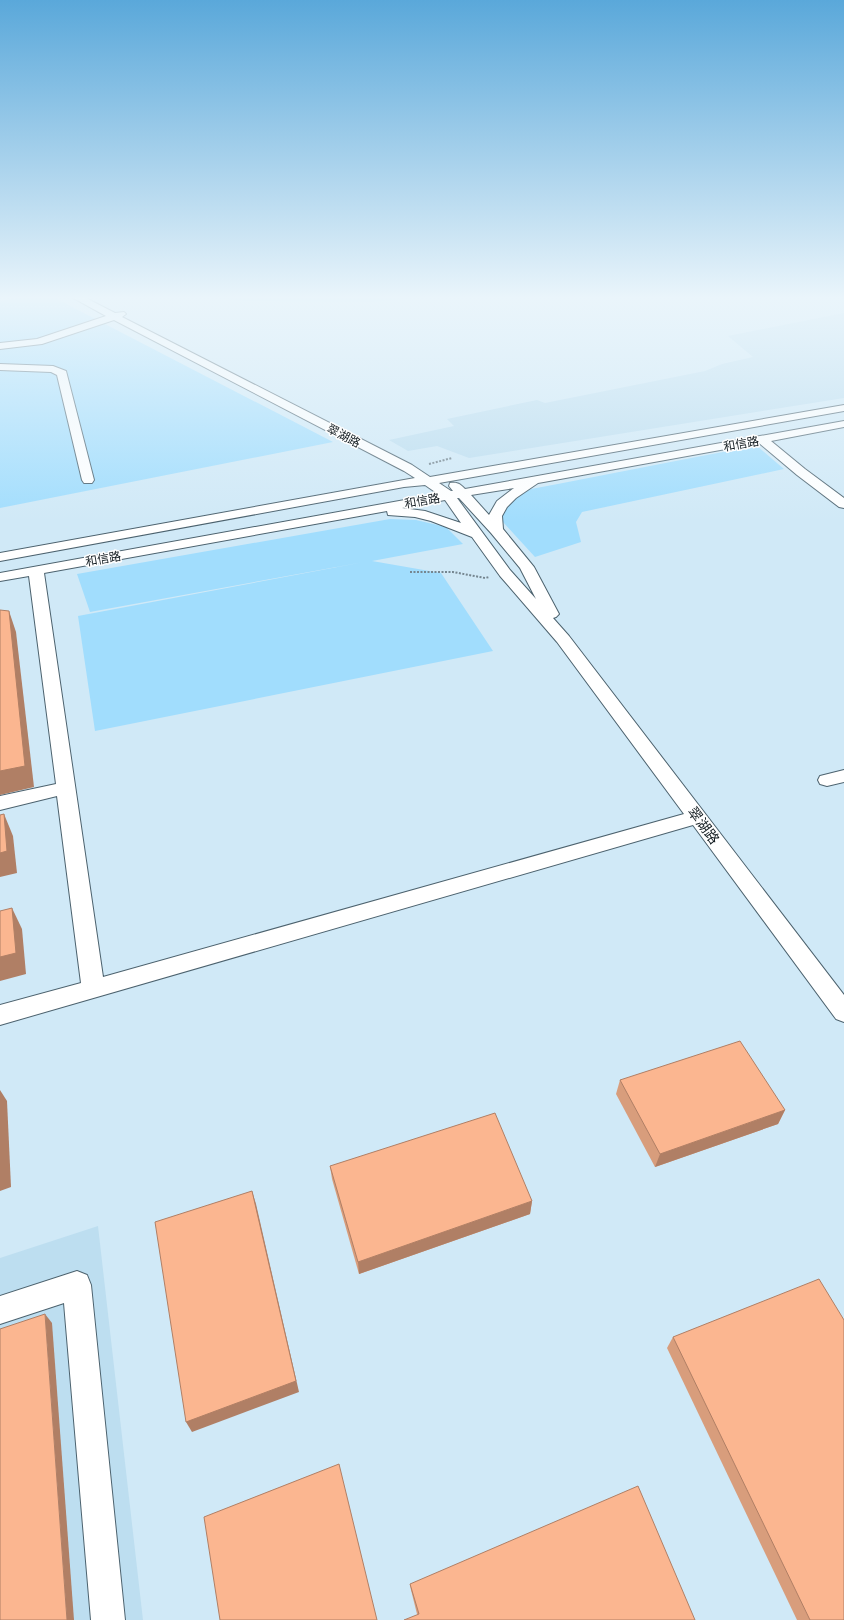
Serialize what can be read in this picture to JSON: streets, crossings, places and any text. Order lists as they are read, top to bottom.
{
  "streets": {
    "street": ["翠湖路", "和信路"]
  },
  "crossings": [
    ["翠湖路", "和信路"]
  ]
}
